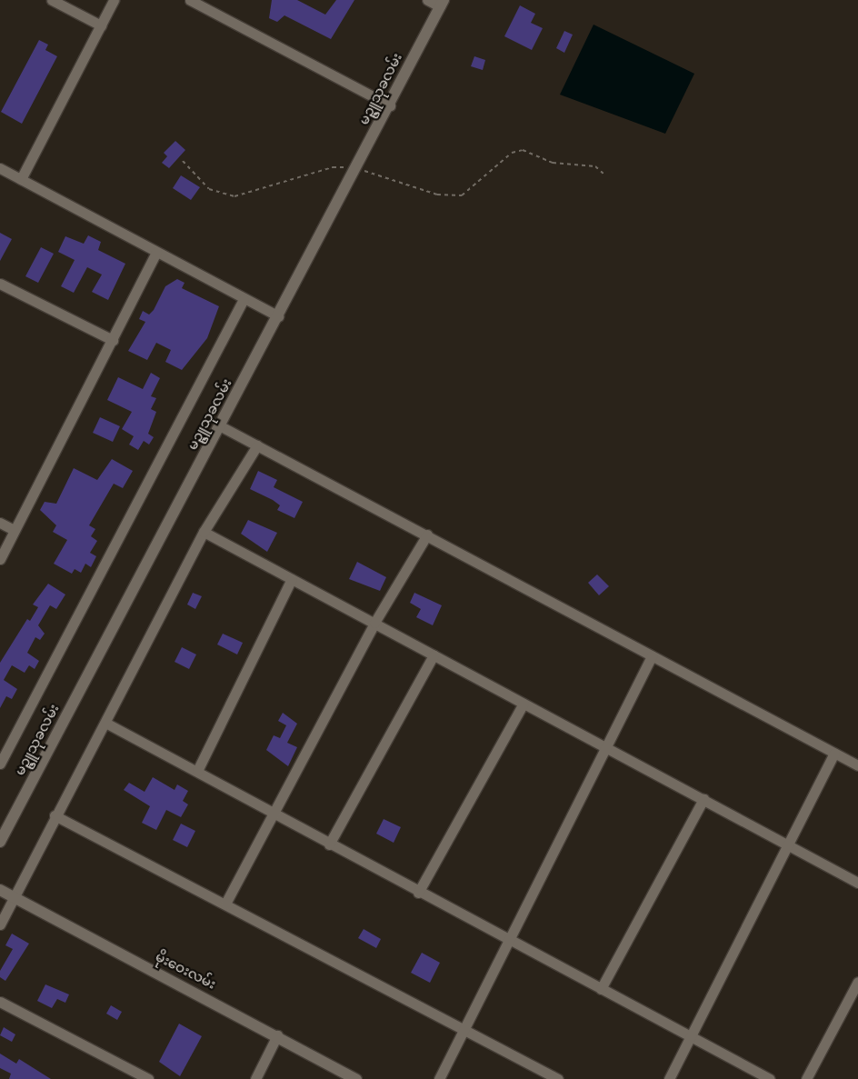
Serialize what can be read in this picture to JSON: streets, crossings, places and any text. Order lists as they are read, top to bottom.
{
  "streets": {
    "street": ["မဥ္ဇူသုခလမ်း", "မိုးဝေးလမ်း"]
  }
}
